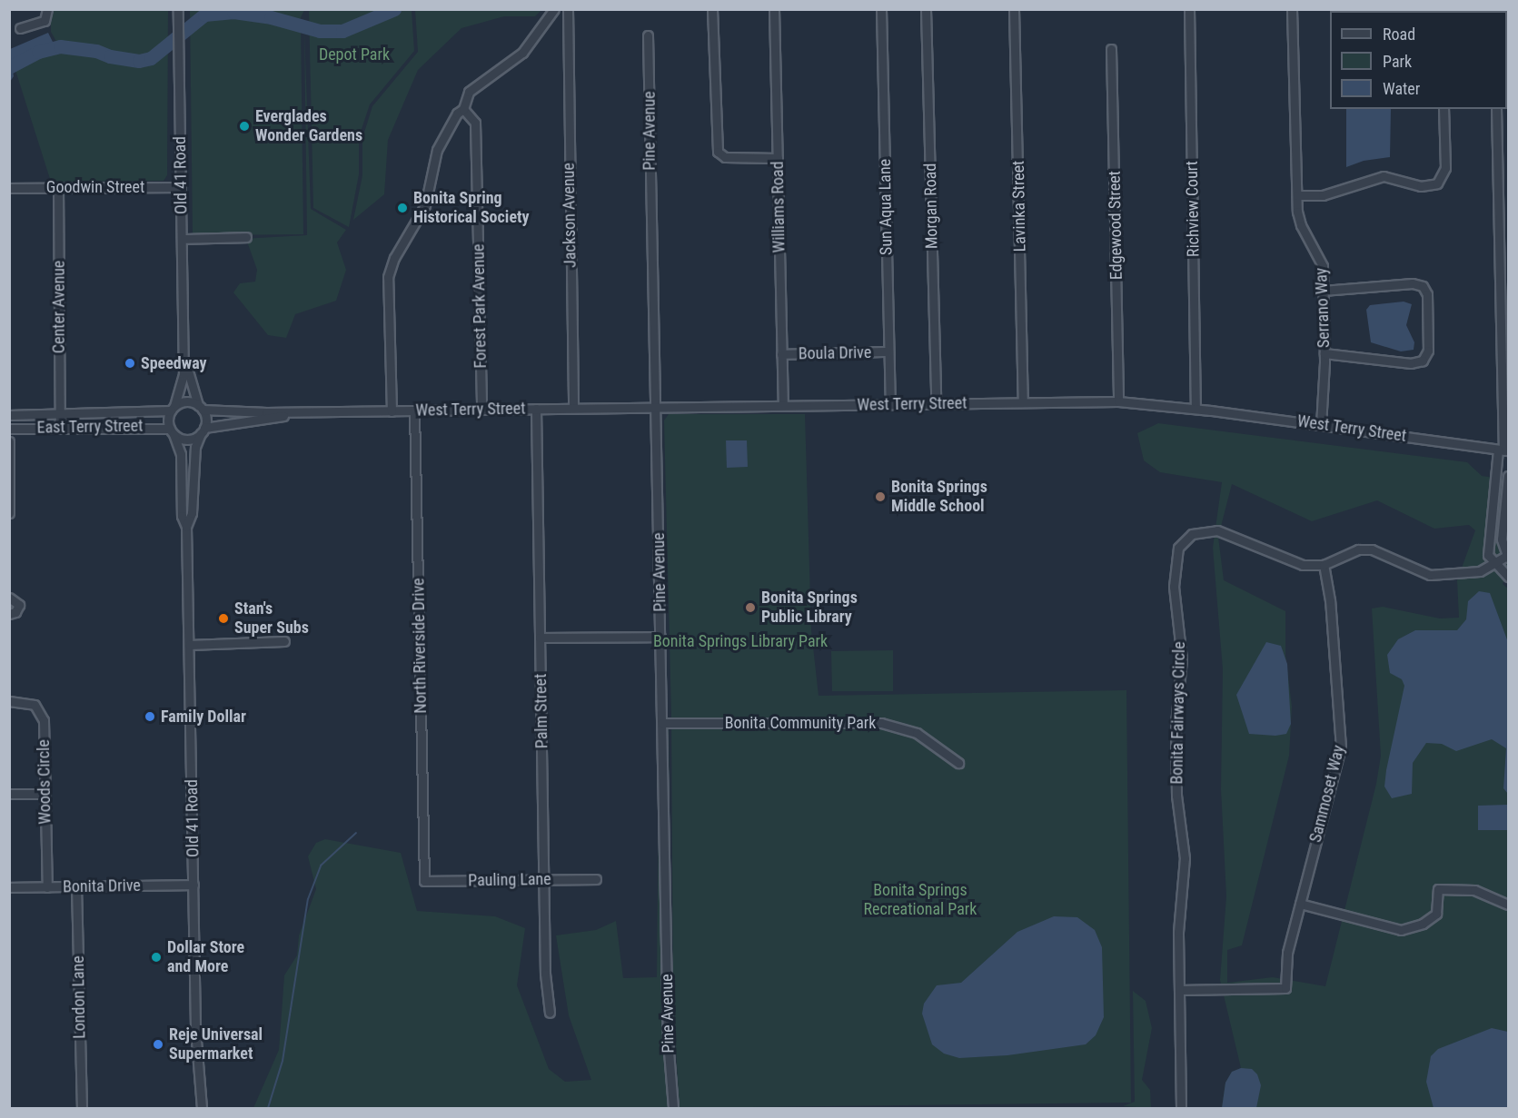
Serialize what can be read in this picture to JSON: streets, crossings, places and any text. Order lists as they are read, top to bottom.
{
  "streets": {
    "street": [
      "Pine Avenue",
      "Old 41 Road",
      "Goodwin Street",
      "Morgan Road",
      "Lavinka Street",
      "Williams Road",
      "Sun Aqua Lane",
      "Richview Court",
      "Jackson Avenue",
      "Edgewood Street",
      "Forest Park Avenue",
      "Center Avenue",
      "Serrano Way",
      "Boula Drive",
      "West Terry Street",
      "East Terry Street",
      "North Riverside Drive",
      "Palm Street",
      "Bonita Fairways Circle",
      "Bonita Community Park",
      "Woods Circle",
      "Sammoset Way",
      "Pauling Lane",
      "Bonita Drive",
      "London Lane"
    ]
  },
  "crossings": [
    ["Pine Avenue", "West Terry Street"],
    ["Pine Avenue", "Bonita Community Park"],
    ["Old 41 Road", "Goodwin Street"],
    ["Old 41 Road", "West Terry Street"],
    ["Old 41 Road", "East Terry Street"],
    ["Old 41 Road", "Bonita Drive"],
    ["Goodwin Street", "Center Avenue"],
    ["Morgan Road", "West Terry Street"],
    ["Lavinka Street", "West Terry Street"],
    ["Williams Road", "Boula Drive"],
    ["Williams Road", "West Terry Street"],
    ["Sun Aqua Lane", "Boula Drive"],
    ["Sun Aqua Lane", "West Terry Street"],
    ["Richview Court", "West Terry Street"],
    ["Jackson Avenue", "West Terry Street"],
    ["Edgewood Street", "West Terry Street"],
    ["Forest Park Avenue", "West Terry Street"],
    ["Center Avenue", "East Terry Street"],
    ["Serrano Way", "West Terry Street"],
    ["West Terry Street", "East Terry Street"],
    ["West Terry Street", "North Riverside Drive"],
    ["West Terry Street", "Palm Street"],
    ["North Riverside Drive", "Pauling Lane"],
    ["Palm Street", "Pauling Lane"],
    ["Bonita Fairways Circle", "Sammoset Way"],
    ["Woods Circle", "Bonita Drive"],
    ["Bonita Drive", "London Lane"]
  ],
  "parks": ["Depot Park", "Bonita Springs Library Park", "Bonita Springs Recreational Park"],
  "places": [
    "Everglades Wonder Gardens",
    "Bonita Spring Historical Society",
    "Speedway",
    "Bonita Springs Middle School",
    "Bonita Springs Public Library",
    "Stan's Super Subs",
    "Family Dollar",
    "Dollar Store and More",
    "Reje Universal Supermarket"
  ],
  "legend": ["Road", "Park", "Water"]
}
